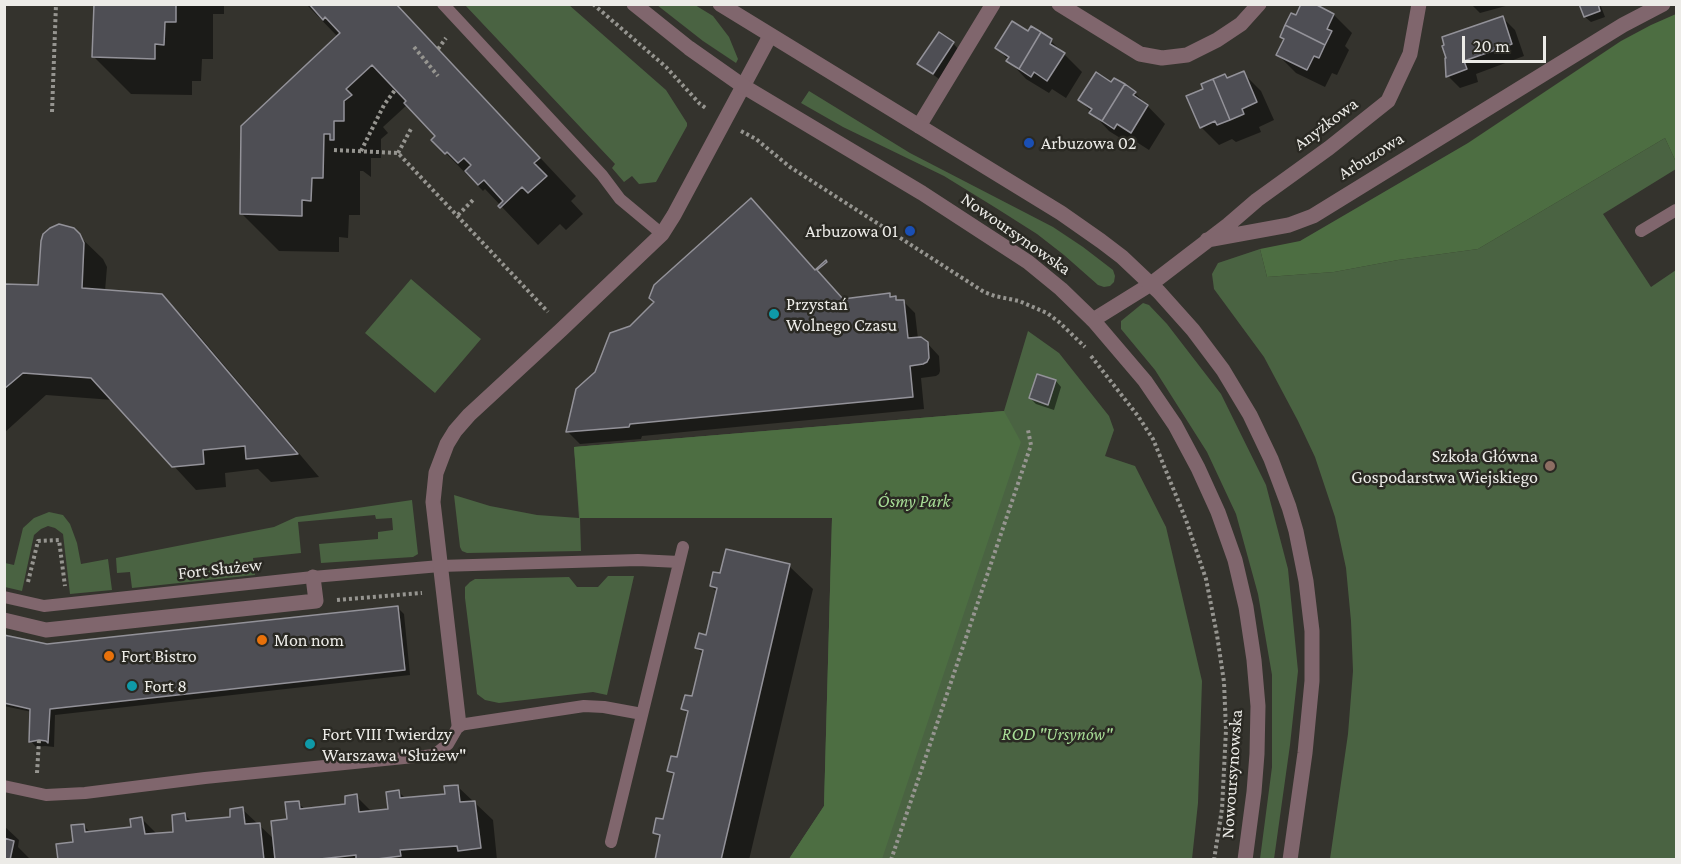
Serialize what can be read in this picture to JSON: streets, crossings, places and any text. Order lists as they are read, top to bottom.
{
  "streets": {
    "street": ["Anyżkowa", "Arbuzowa", "Nowoursynowska"],
    "lane": ["Fort Służew"]
  },
  "crossings": [
    ["Anyżkowa", "Arbuzowa"],
    ["Arbuzowa", "Nowoursynowska"]
  ],
  "parks": ["Ósmy Park", "ROD \"Ursynów\""],
  "places": [
    "Arbuzowa 02",
    "Arbuzowa 01",
    "Przystań Wolnego Czasu",
    "Szkoła Główna Gospodarstwa Wiejskiego",
    "Mon nom",
    "Fort Bistro",
    "Fort 8",
    "Fort VIII Twierdzy Warszawa \"Służew\""
  ],
  "scale_bar": "20 m"
}
